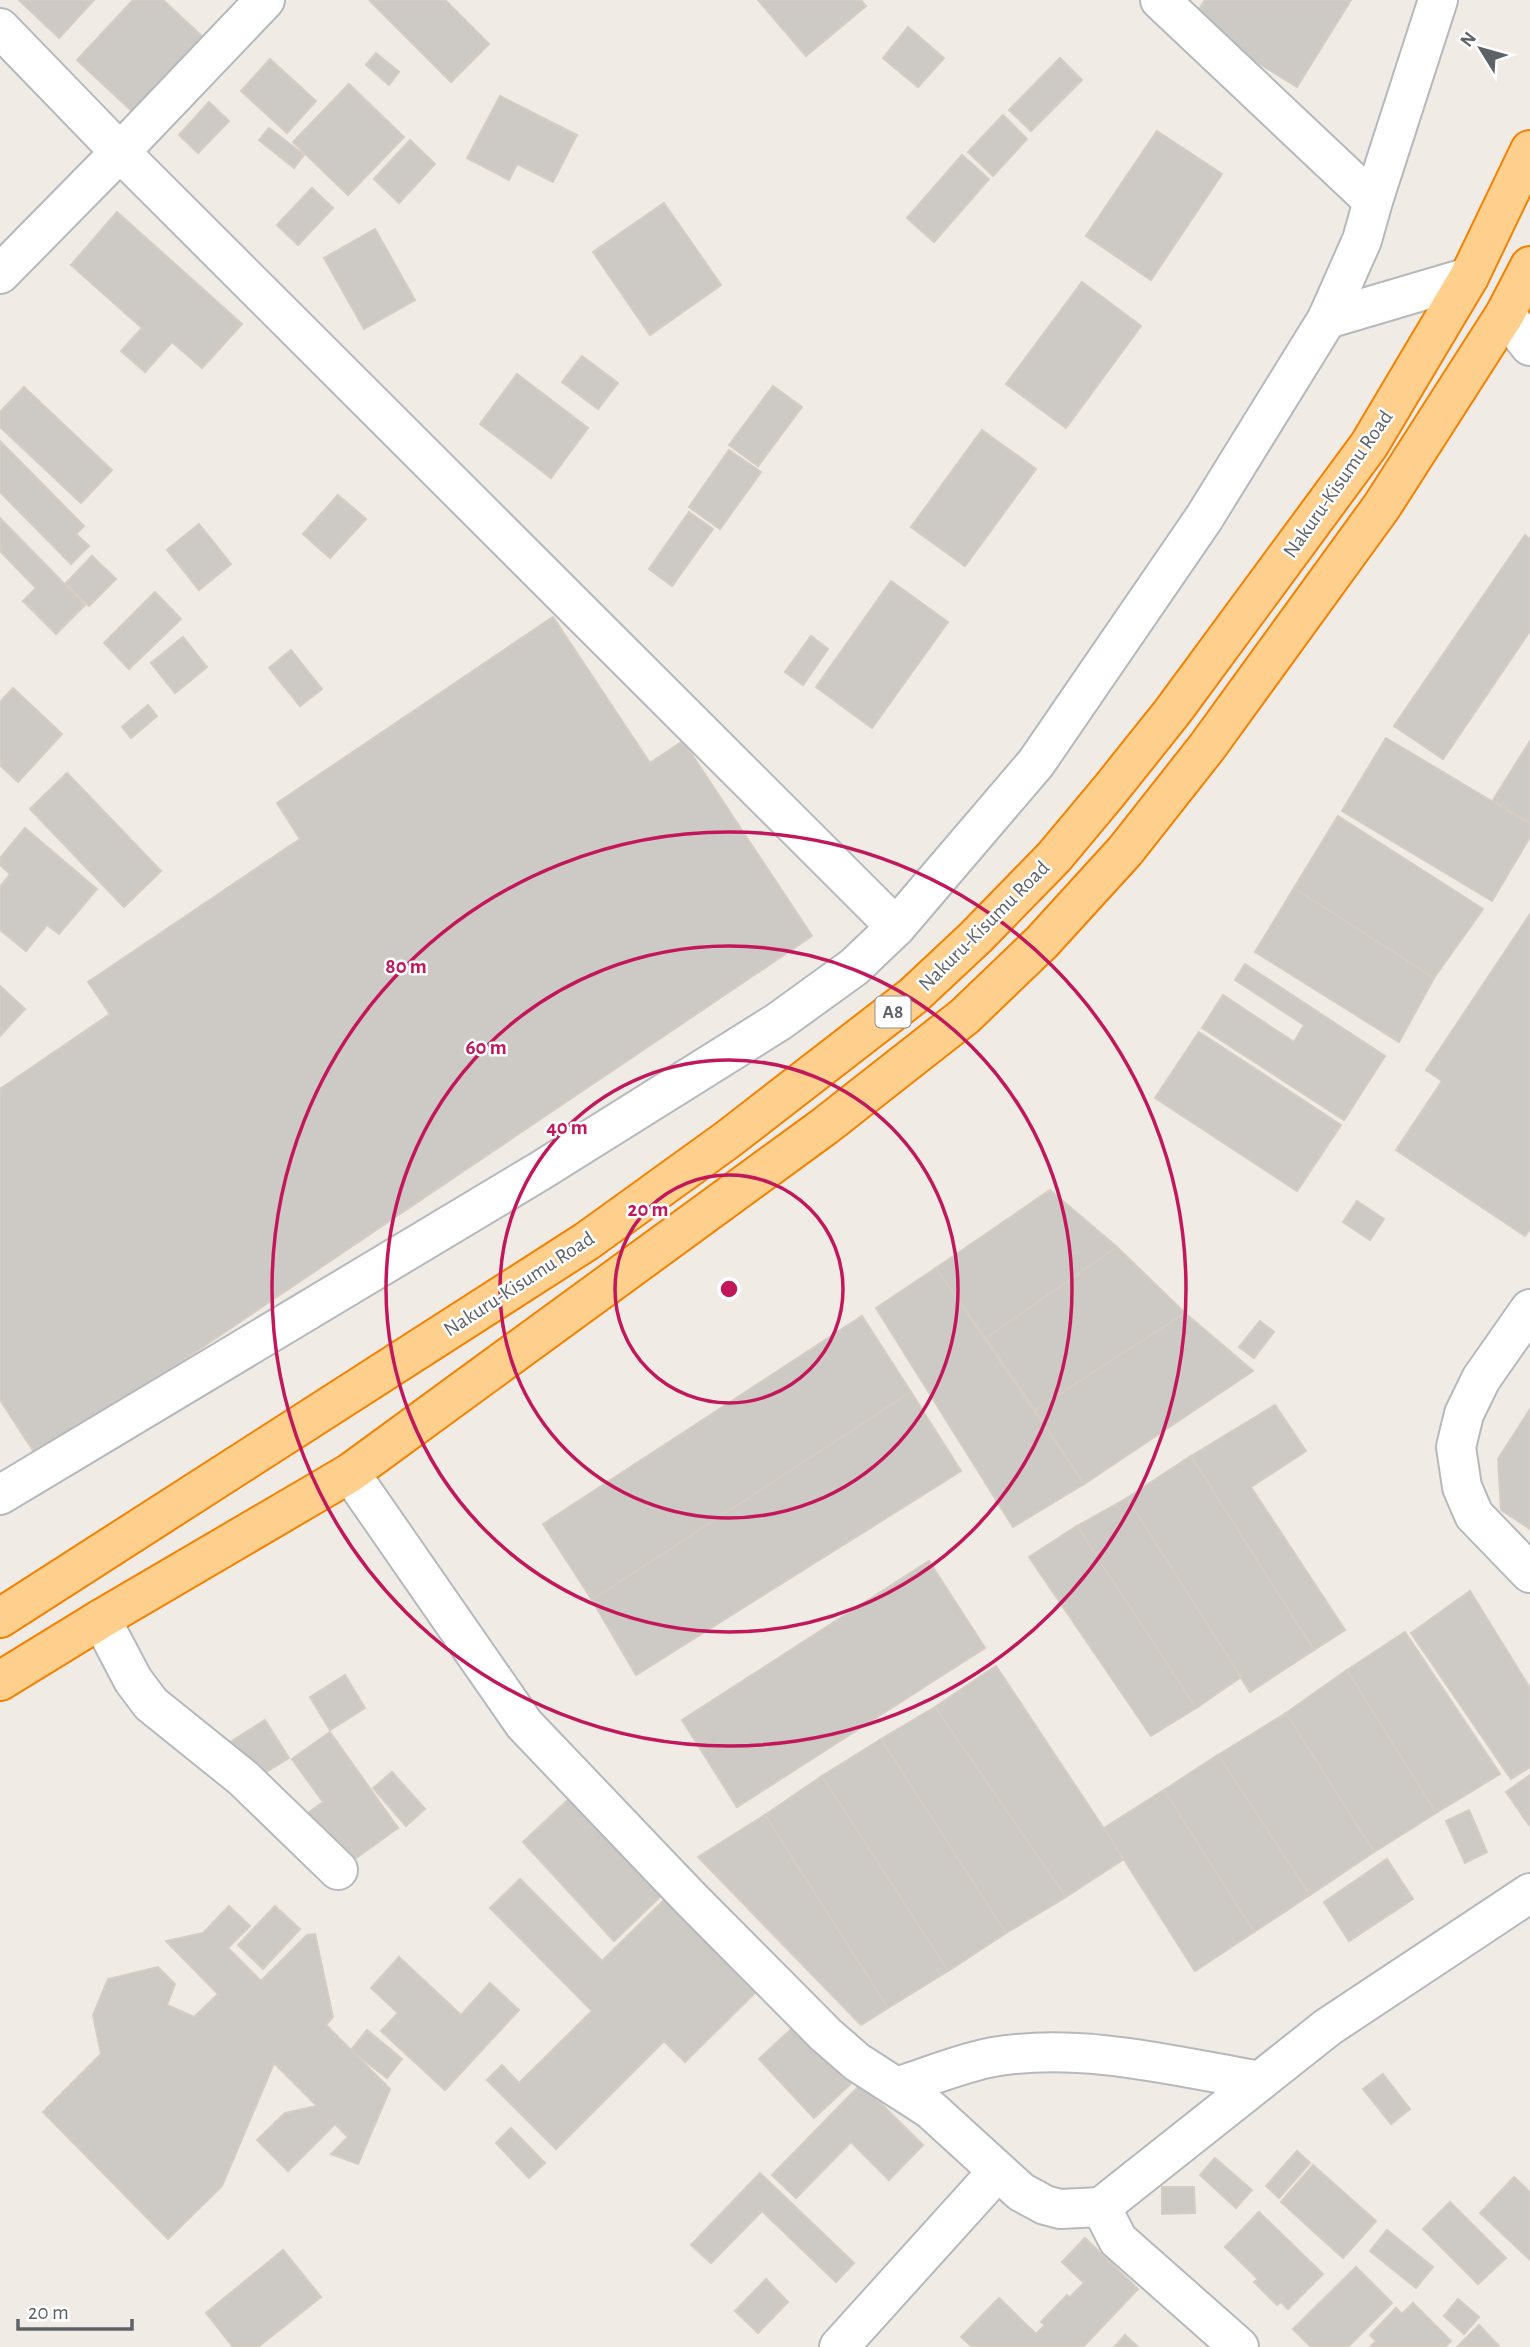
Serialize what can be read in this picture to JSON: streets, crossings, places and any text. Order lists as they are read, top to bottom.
{
  "streets": {
    "highway": ["Nakuru-Kisumu Road", "A8"]
  },
  "scale_bar": "20 m",
  "north": "top left",
  "rings": [
    "80 m",
    "60 m",
    "40 m",
    "20 m"
  ]
}
